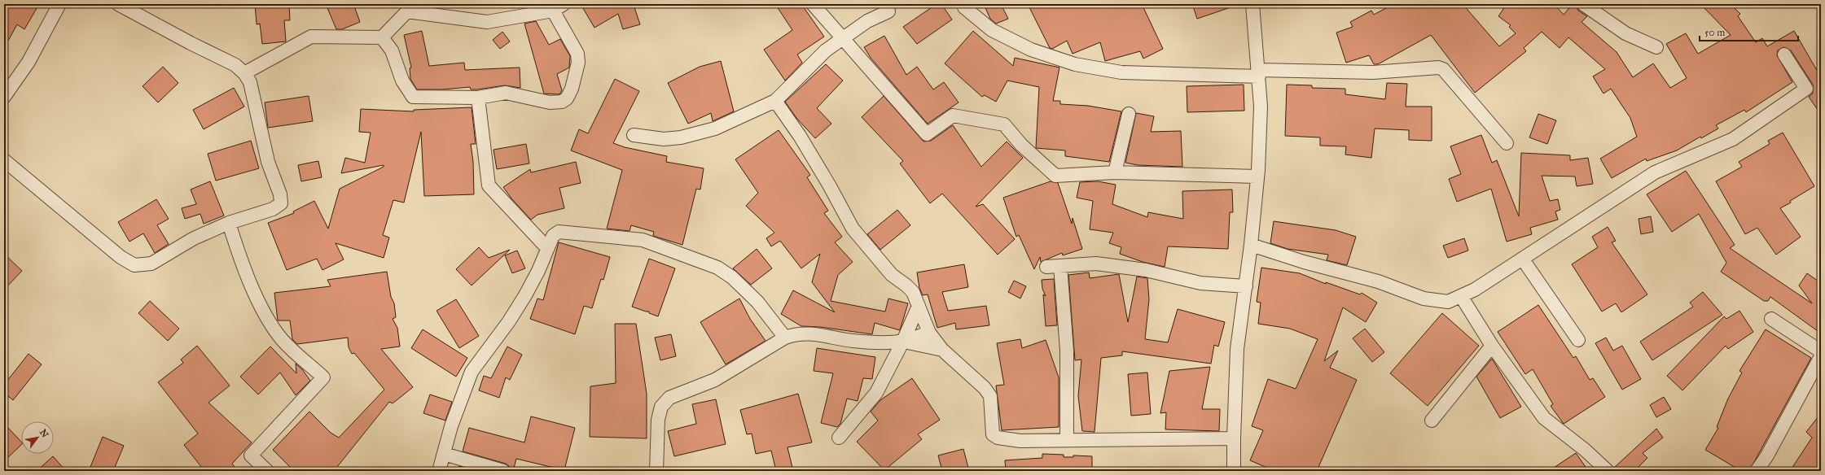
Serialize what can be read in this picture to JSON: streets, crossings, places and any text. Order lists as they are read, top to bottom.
{
  "scale_bar": "50 m",
  "north": "top right"
}
